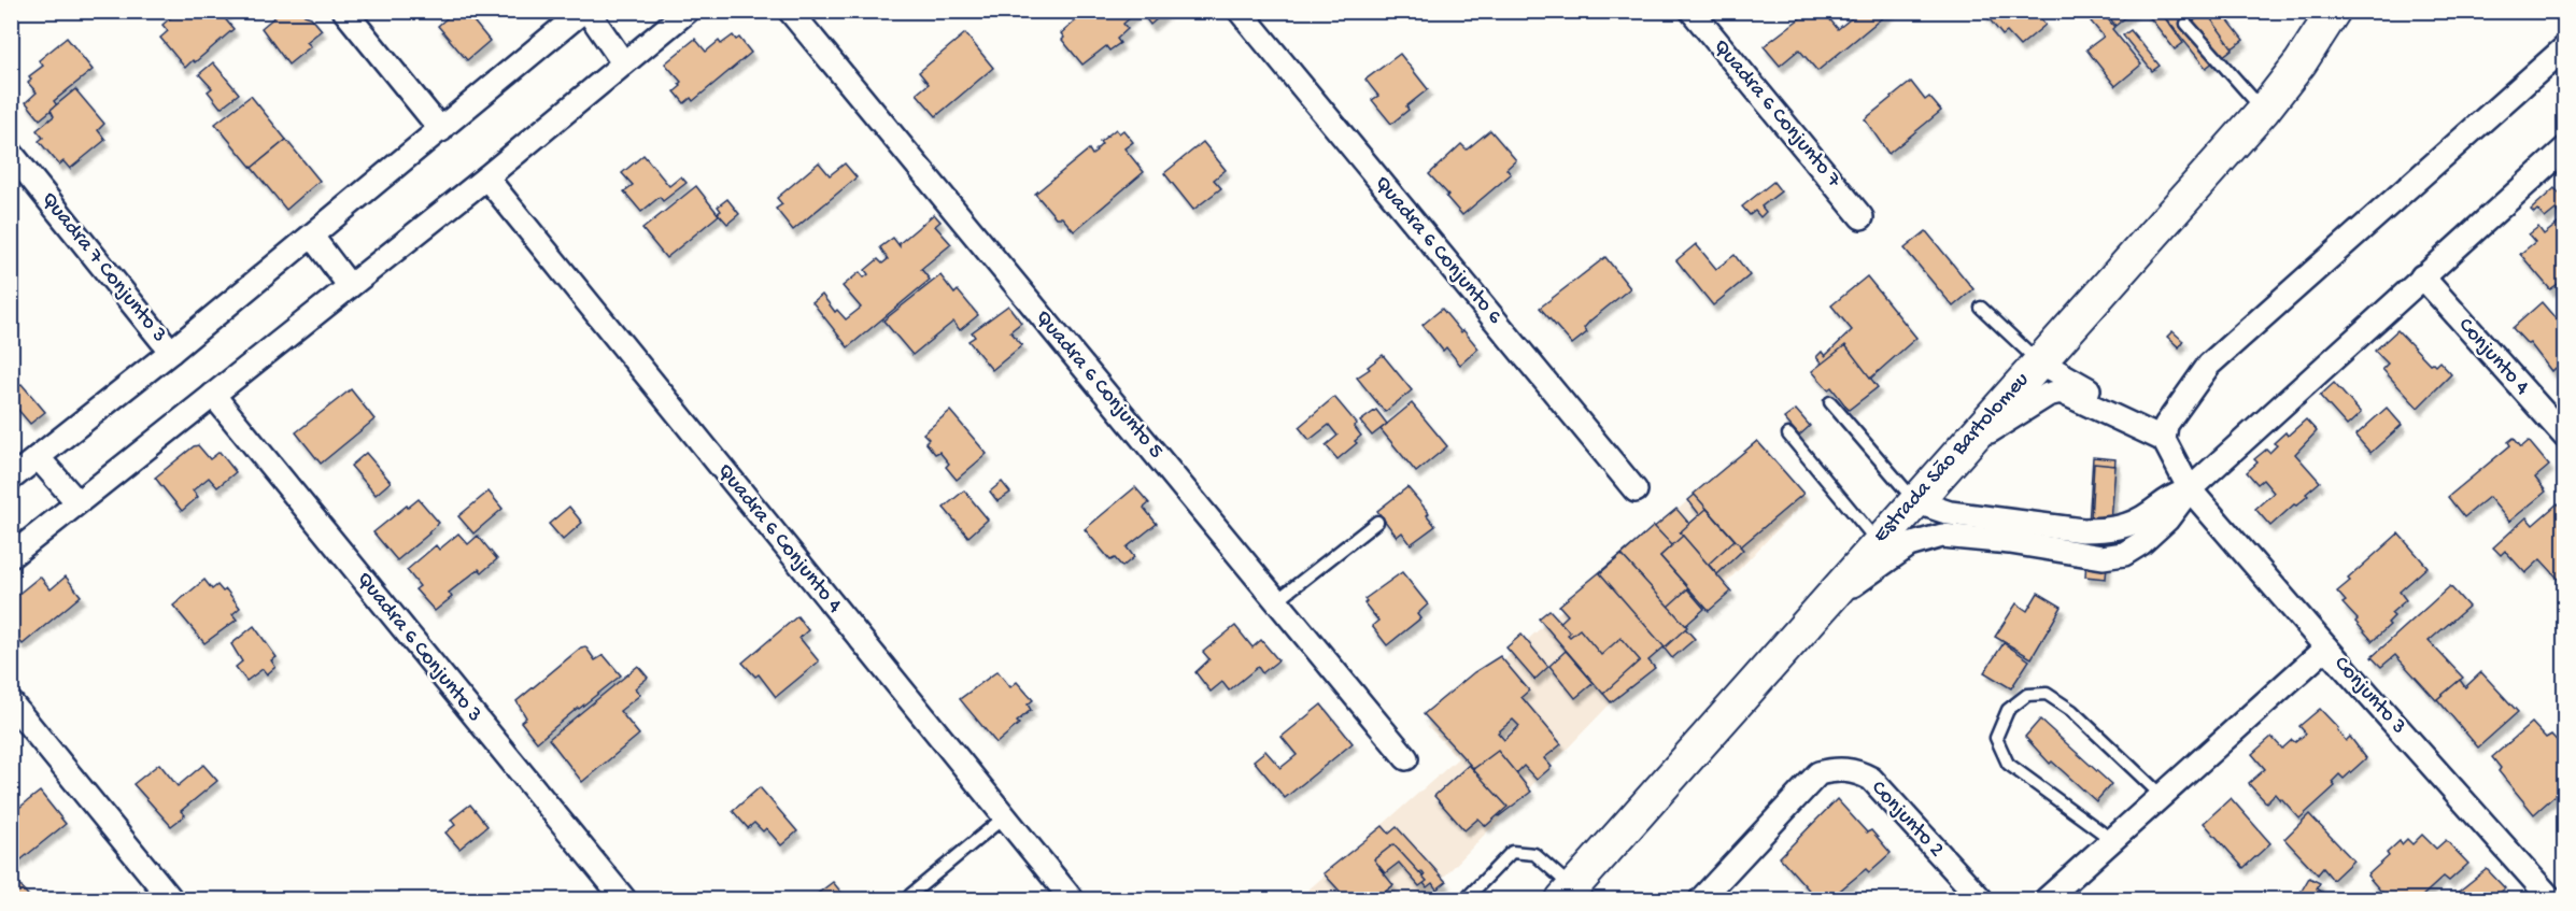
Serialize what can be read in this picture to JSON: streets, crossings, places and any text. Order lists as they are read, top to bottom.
{
  "streets": {
    "street": [
      "Quadra 6 Conjunto 7",
      "Quadra 6 Conjunto 6",
      "Quadra 7 Conjunto 3",
      "Conjunto 4",
      "Quadra 6 Conjunto 5",
      "Estrada São Bartolomeu",
      "Quadra 6 Conjunto 4",
      "Quadra 6 Conjunto 3",
      "Conjunto 3",
      "Conjunto 2"
    ]
  }
}
